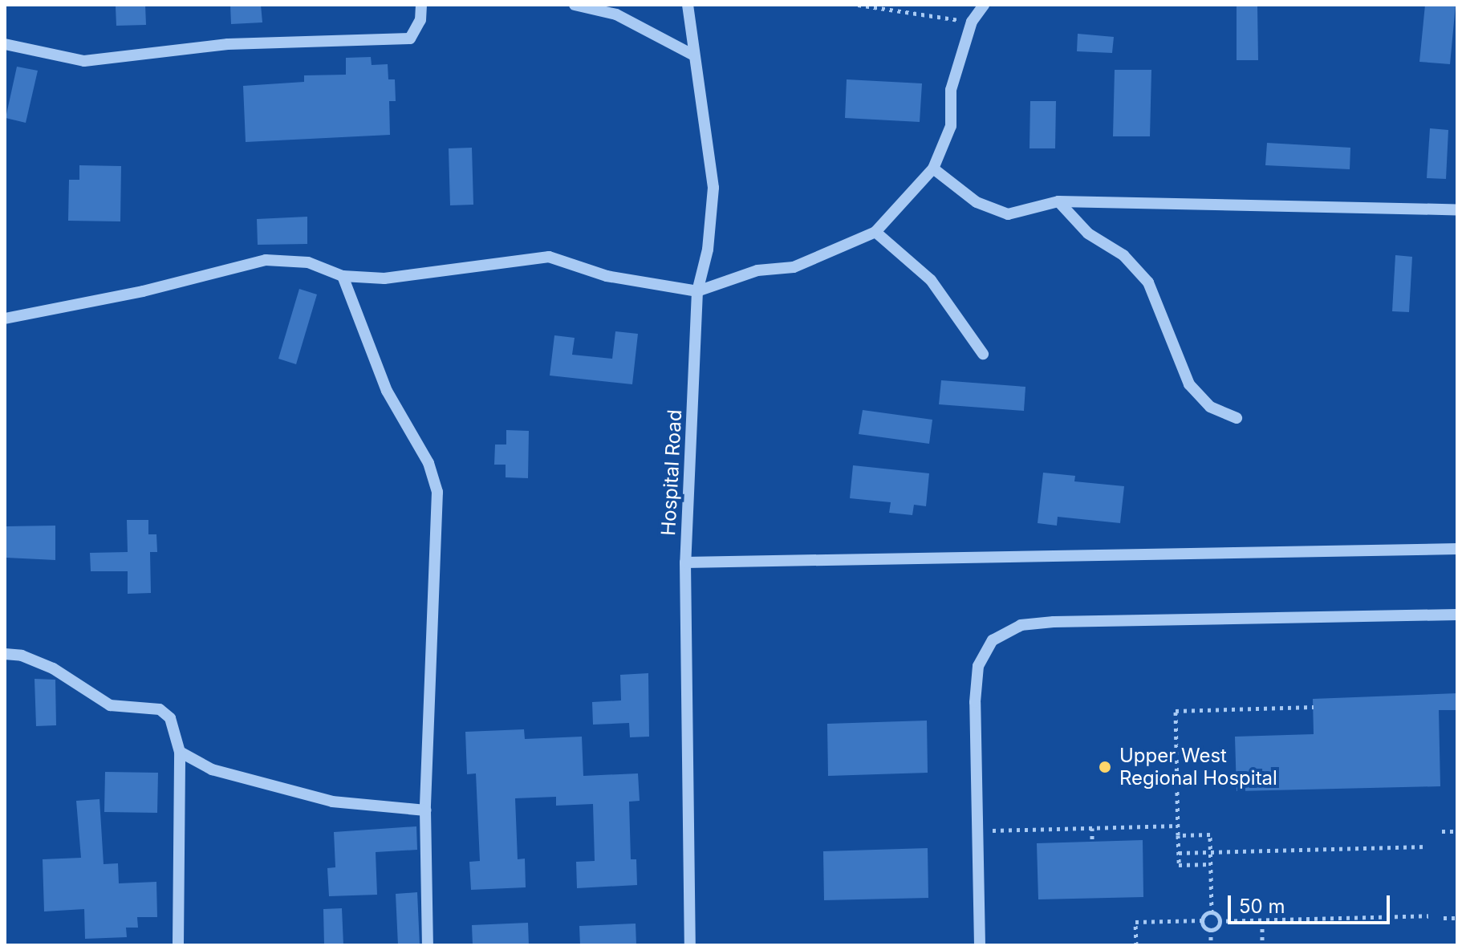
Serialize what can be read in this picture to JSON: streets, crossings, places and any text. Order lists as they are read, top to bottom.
{
  "streets": {
    "street": ["Hospital Road"]
  },
  "places": ["Upper West Regional Hospital"],
  "scale_bar": "50 m"
}
